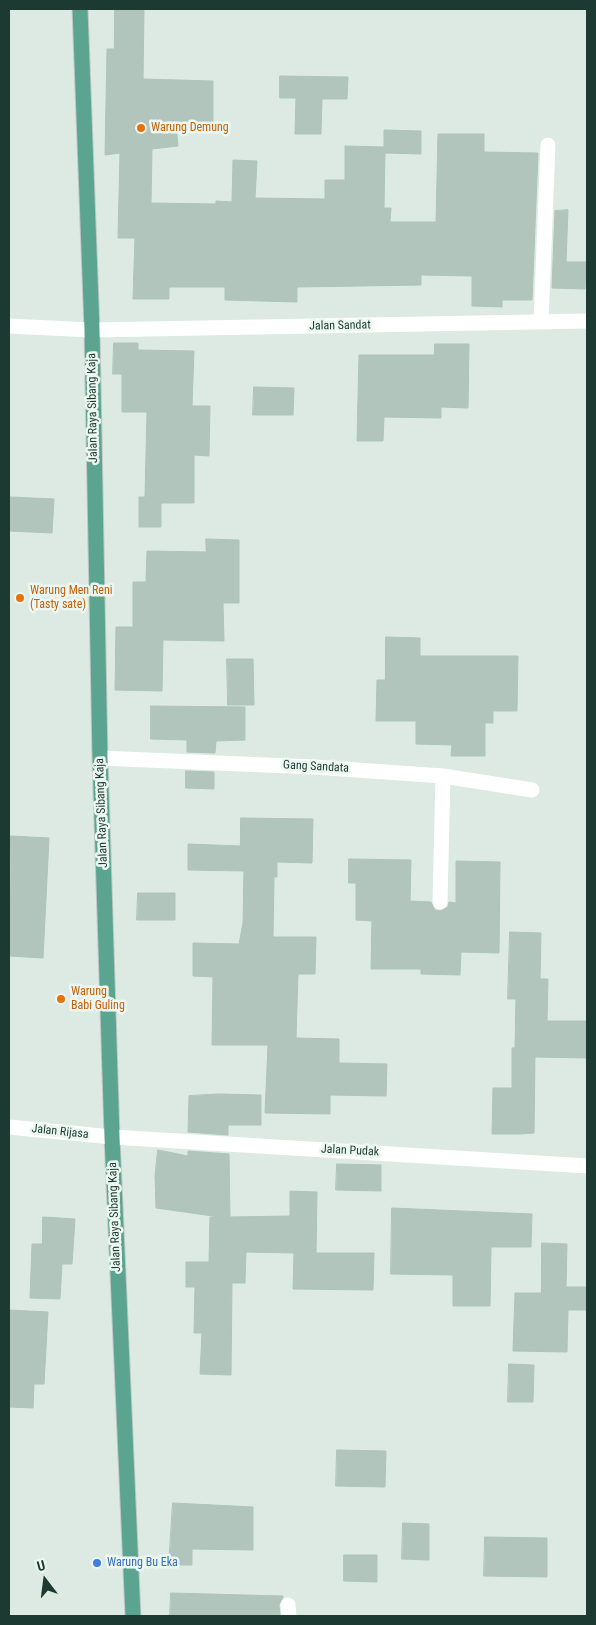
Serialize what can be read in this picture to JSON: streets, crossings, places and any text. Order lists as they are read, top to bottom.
{
  "streets": {
    "main road": ["Jalan Raya Sibang Kaja"],
    "street": [
      "Jalan Sandat",
      "Gang Sandata",
      "Jalan Rijasa",
      "Jalan Pudak"
    ]
  },
  "crossings": [
    ["Jalan Sandat", "Jalan Raya Sibang Kaja"],
    ["Jalan Raya Sibang Kaja", "Gang Sandata"],
    ["Jalan Raya Sibang Kaja", "Jalan Rijasa"],
    ["Jalan Raya Sibang Kaja", "Jalan Pudak"],
    ["Jalan Rijasa", "Jalan Pudak"]
  ],
  "places": [
    "Warung Demung",
    "Warung Men Reni (Tasty sate)",
    "Warung Babi Guling",
    "Warung Bu Eka"
  ],
  "north": "top"
}
